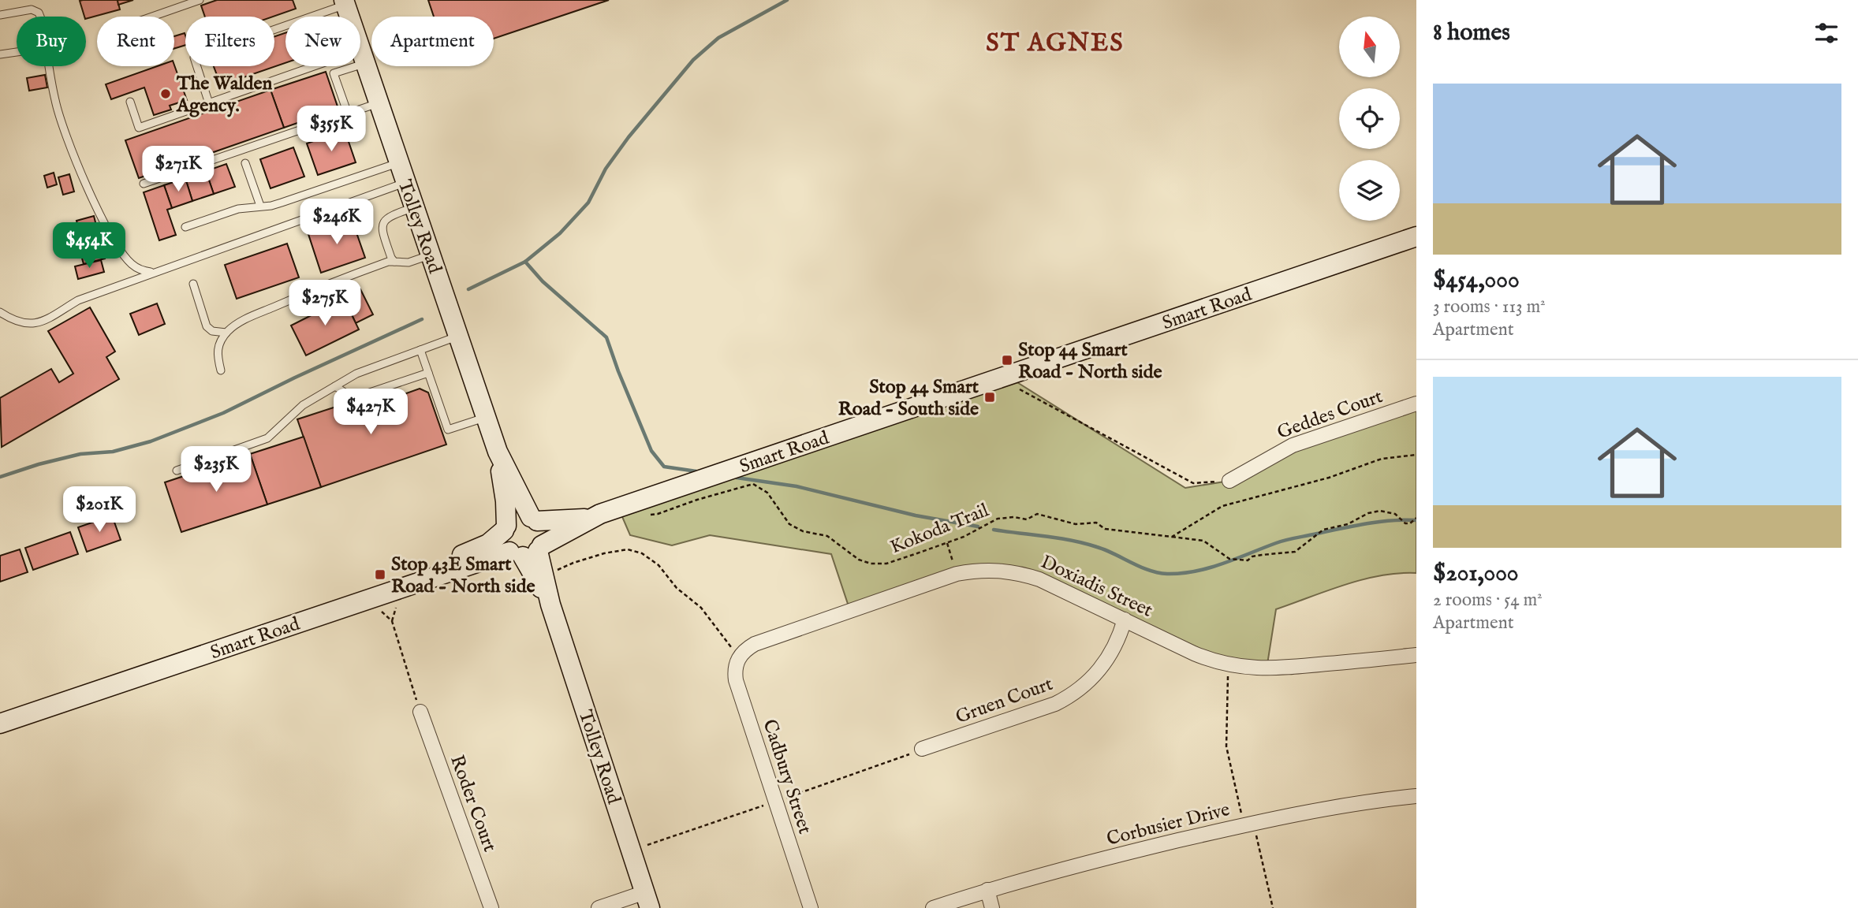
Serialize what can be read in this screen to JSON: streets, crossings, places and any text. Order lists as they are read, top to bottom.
{
  "streets": {
    "main road": ["Tolley Road", "Smart Road"],
    "street": [
      "Geddes Court",
      "Doxiadis Street",
      "Gruen Court",
      "Cadbury Street",
      "Roder Court",
      "Corbusier Drive"
    ],
    "path": ["Kokoda Trail"]
  },
  "crossings": [
    ["Tolley Road", "Smart Road"],
    ["Doxiadis Street", "Gruen Court"],
    ["Doxiadis Street", "Cadbury Street"]
  ],
  "districts": ["ST AGNES"],
  "places": {
    "other": ["The Walden Agency."],
    "transit": ["Stop 44 Smart Road - North side", "Stop 44 Smart Road - South side", "Stop 43E Smart Road - North side"]
  },
  "north": "top",
  "page": {
    "heading": "8 homes",
    "chip": [
      "Buy",
      "Rent",
      "Filters",
      "New",
      "Apartment"
    ],
    "list": [
      {
        "name": "$454,000",
        "note": "3 rooms · 113 m² · Apartment"
      },
      {
        "name": "$201,000",
        "note": "2 rooms · 54 m² · Apartment"
      }
    ],
    "price": [
      "$355K",
      "$271K",
      "$246K",
      "$454K",
      "$275K",
      "$427K",
      "$235K",
      "$201K"
    ]
  }
}
